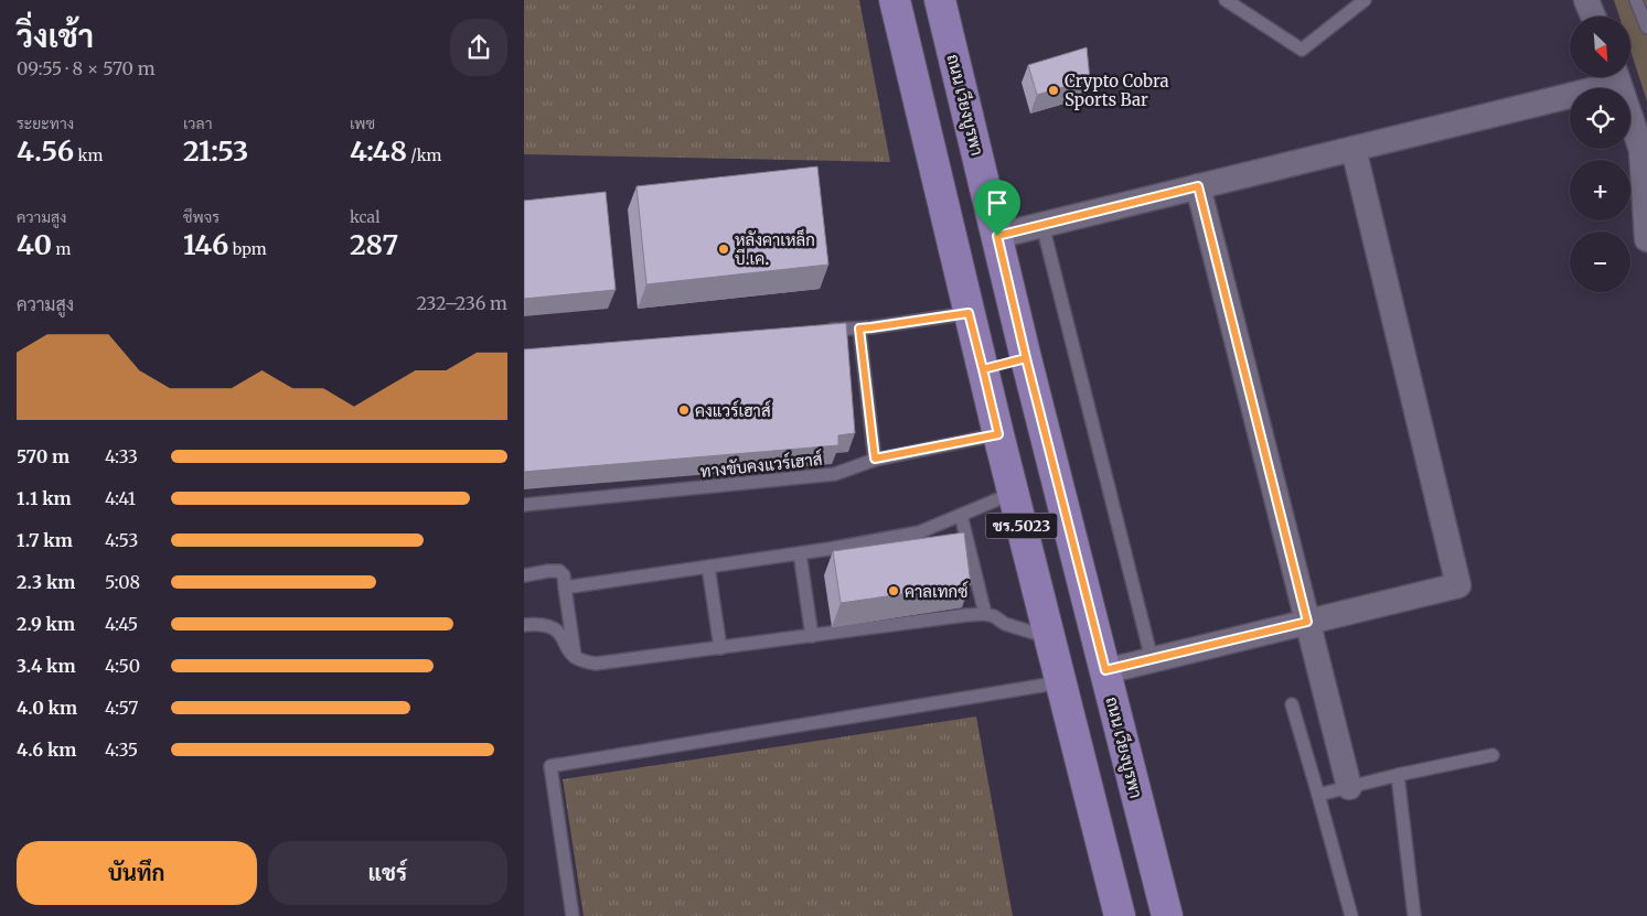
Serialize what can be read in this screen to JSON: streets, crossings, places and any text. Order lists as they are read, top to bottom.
{
  "streets": {
    "main road": ["ถนน เวียงบูรพา", "ชร.5023"],
    "lane": ["ทางขับคงแวร์เฮาส์"]
  },
  "crossings": [
    ["ทางขับคงแวร์เฮาส์", "ชร.5023"]
  ],
  "places": [
    "Crypto Cobra Sports Bar",
    "หลังคาเหล็ก บี.เค.",
    "คงแวร์เฮาส์",
    "คาลเทกซ์"
  ],
  "north": "bottom right",
  "page": {
    "heading": ["วิ่งเช้า", "09:55 · 8 × 570 m"],
    "map_buttons": ["+", "−"],
    "stats": [
      ["ระยะทาง", "4.56 km"],
      ["เวลา", "21:53"],
      ["เพซ", "4:48 /km"],
      ["ความสูง", "40 m"],
      ["ชีพจร", "146 bpm"],
      ["kcal", "287"]
    ],
    "chart": ["ความสูง", "232–236 m"],
    "list": [
      {
        "name": "570 m",
        "note": "4:33"
      },
      {
        "name": "1.1 km",
        "note": "4:41"
      },
      {
        "name": "1.7 km",
        "note": "4:53"
      },
      {
        "name": "2.3 km",
        "note": "5:08"
      },
      {
        "name": "2.9 km",
        "note": "4:45"
      },
      {
        "name": "3.4 km",
        "note": "4:50"
      },
      {
        "name": "4.0 km",
        "note": "4:57"
      },
      {
        "name": "4.6 km",
        "note": "4:35"
      }
    ],
    "buttons": ["บันทึก", "แชร์"]
  }
}
